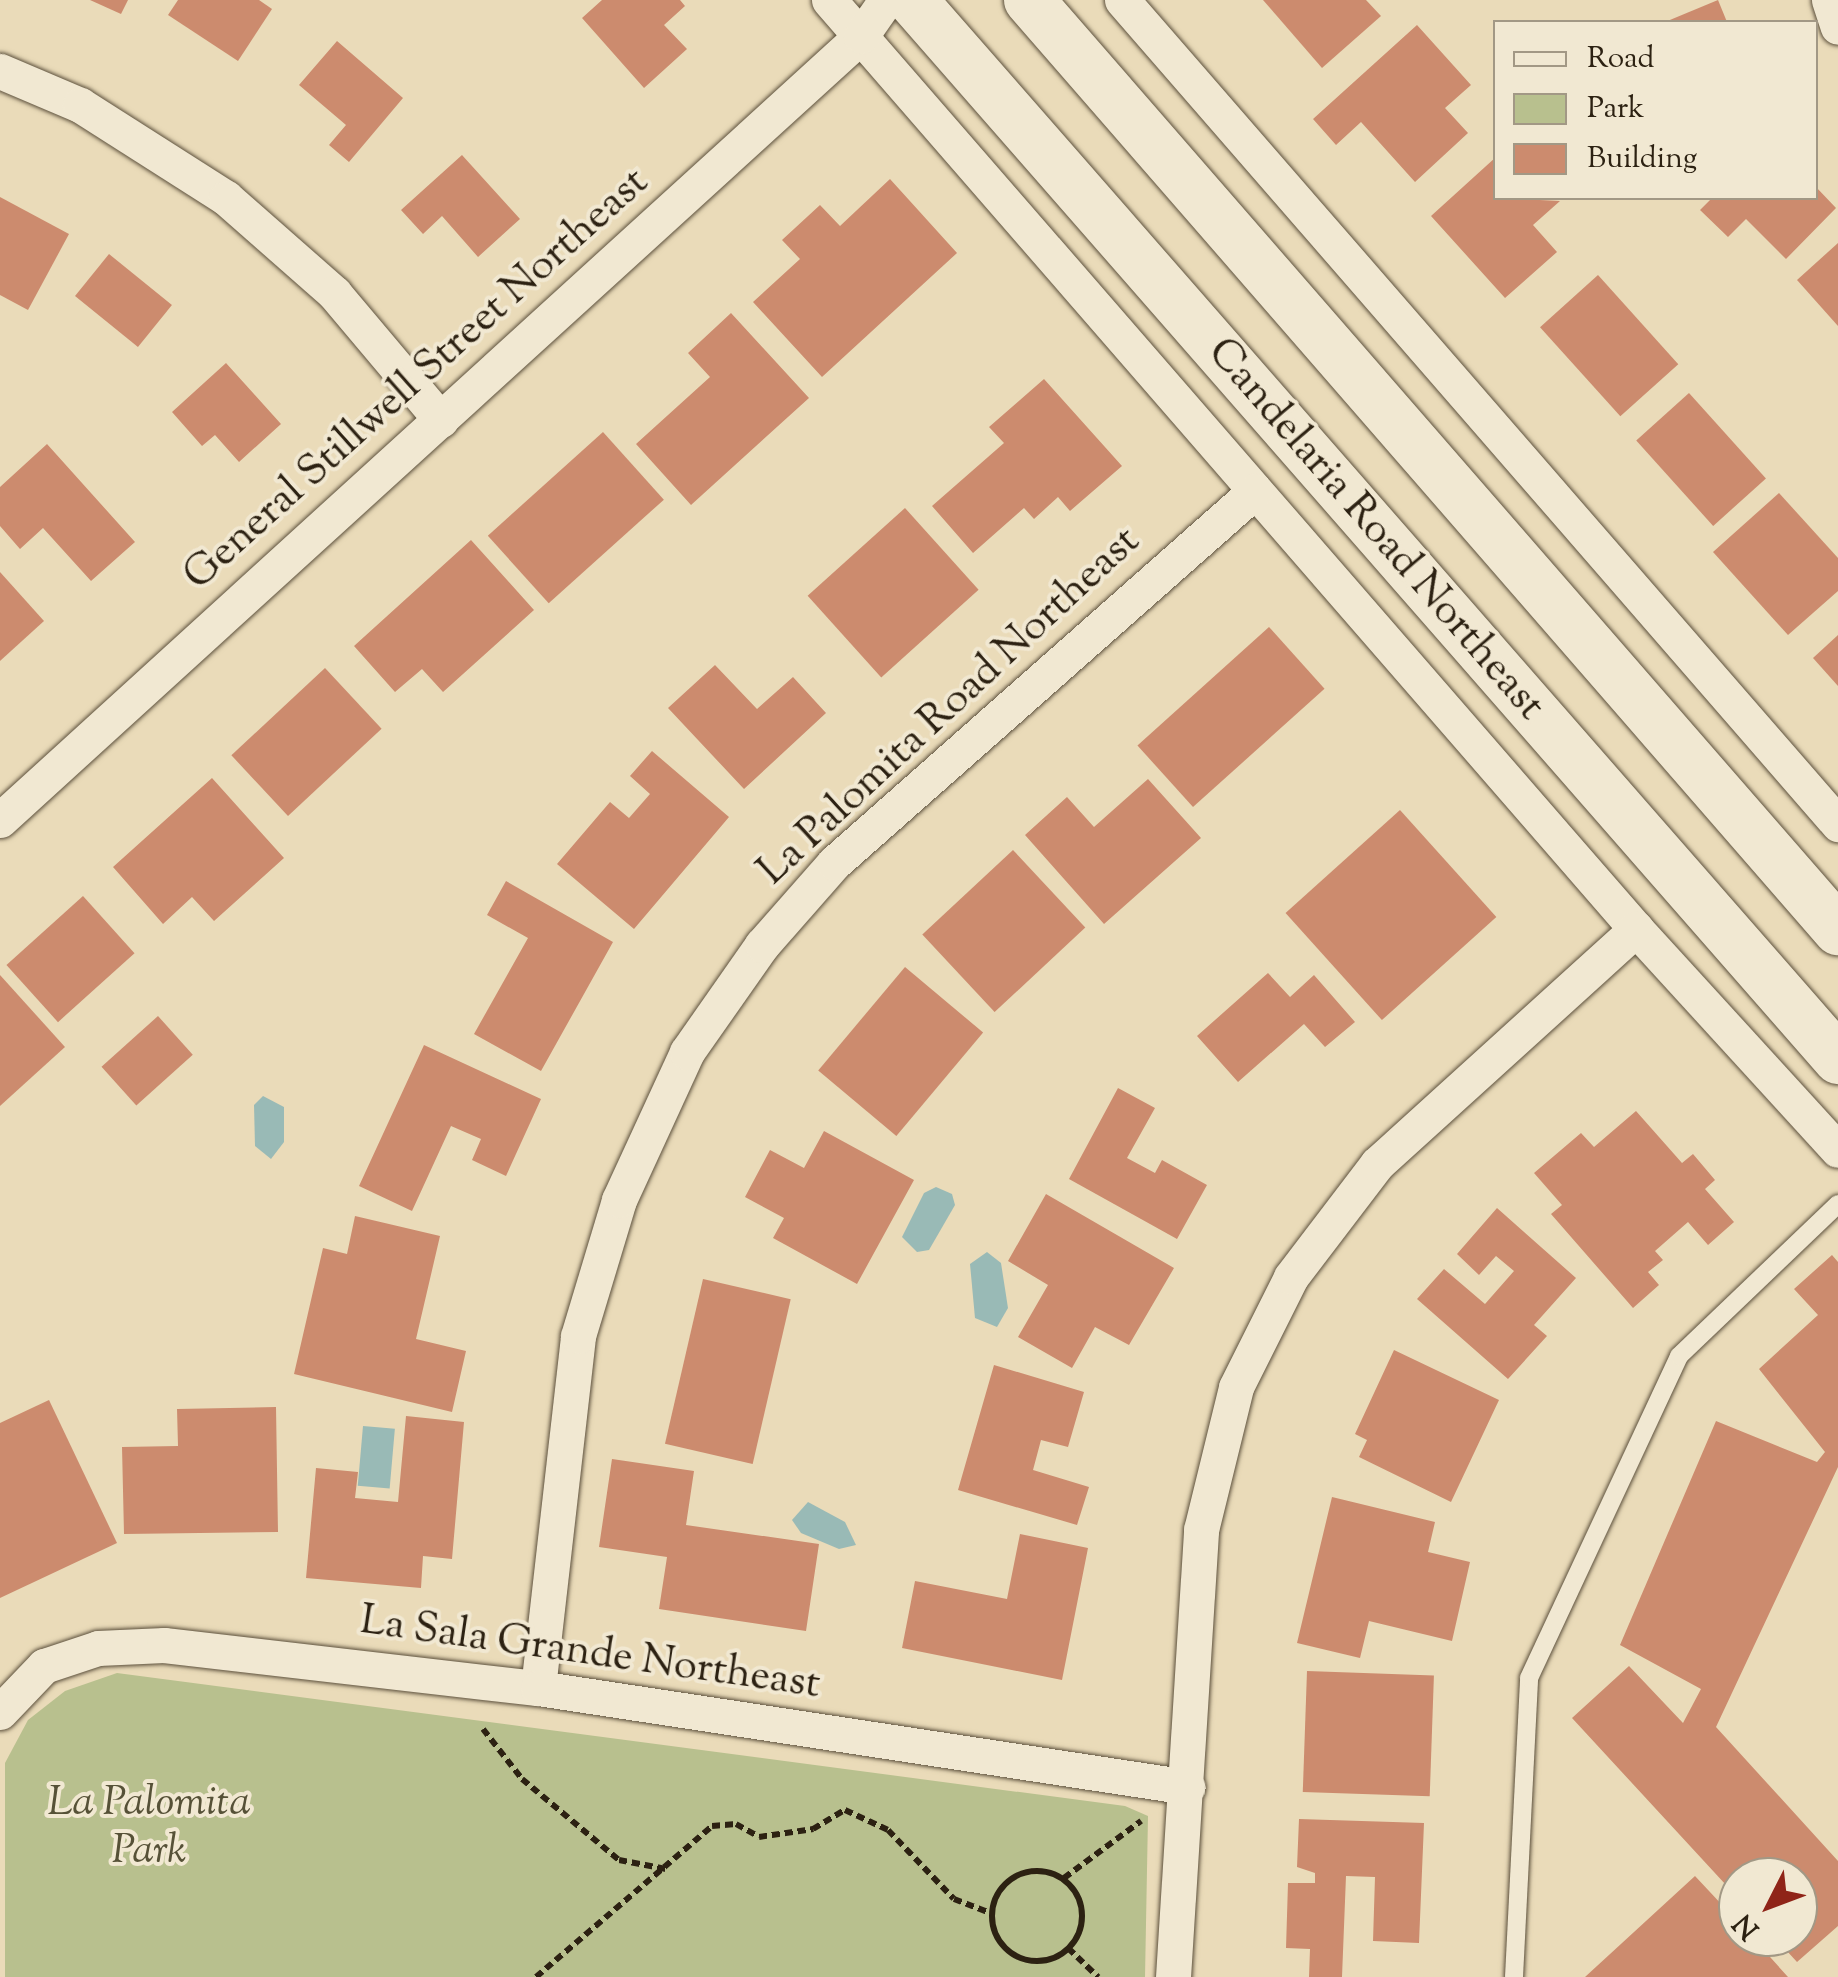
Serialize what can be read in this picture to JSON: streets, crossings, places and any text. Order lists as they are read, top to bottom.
{
  "streets": {
    "main road": ["Candelaria Road Northeast"],
    "street": ["General Stillwell Street Northeast", "La Palomita Road Northeast", "La Sala Grande Northeast"]
  },
  "crossings": [
    ["La Palomita Road Northeast", "La Sala Grande Northeast"]
  ],
  "parks": ["La Palomita Park"],
  "legend": ["Road", "Park", "Building"],
  "north": "bottom left"
}
